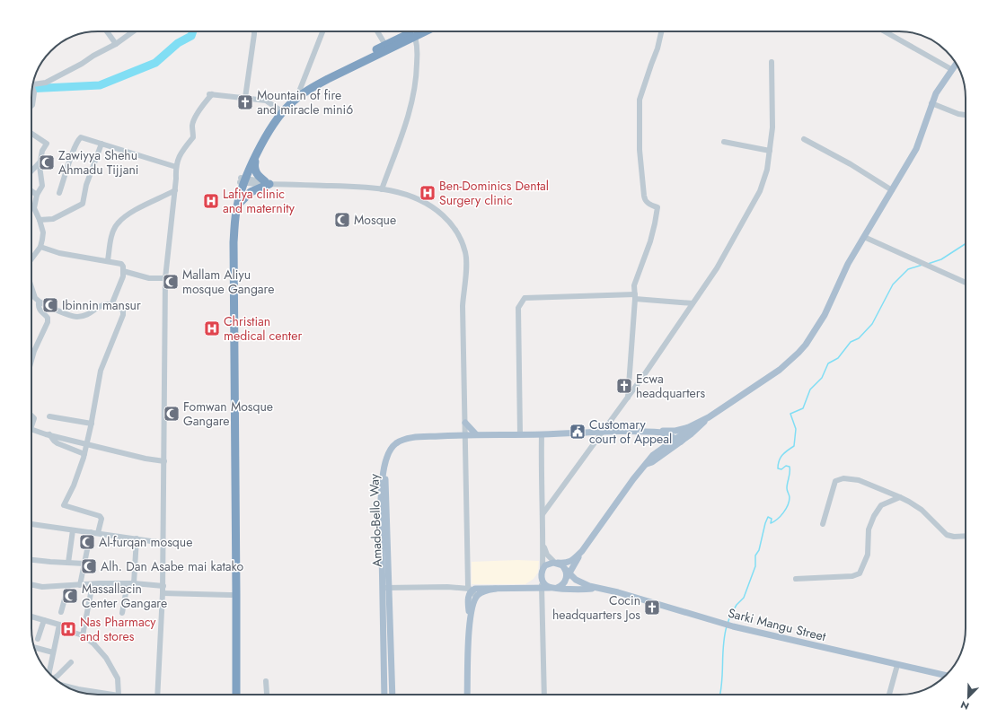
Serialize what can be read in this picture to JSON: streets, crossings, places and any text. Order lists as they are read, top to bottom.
{
  "streets": {
    "main road": ["Amado-Bello Way", "Sarki Mangu Street"]
  },
  "places": {
    "church": ["Mountain of fire and miracle mini6", "Ecwa headquarters", "Cocin headquarters Jos"],
    "mosque": [
      "Zawiyya Shehu Ahmadu Tijjani",
      "Mosque",
      "Mallam Aliyu mosque Gangare",
      "Ibinnin mansur",
      "Fomwan Mosque Gangare",
      "Al-furqan mosque",
      "Alh. Dan Asabe mai katako",
      "Massallacin Center Gangare"
    ],
    "hospital": [
      "Ben-Dominics Dental Surgery clinic",
      "Lafiya clinic and maternity",
      "Christian medical center",
      "Nas Pharmacy and stores"
    ],
    "public building": ["Customary court of Appeal"]
  },
  "north": "bottom left"
}
